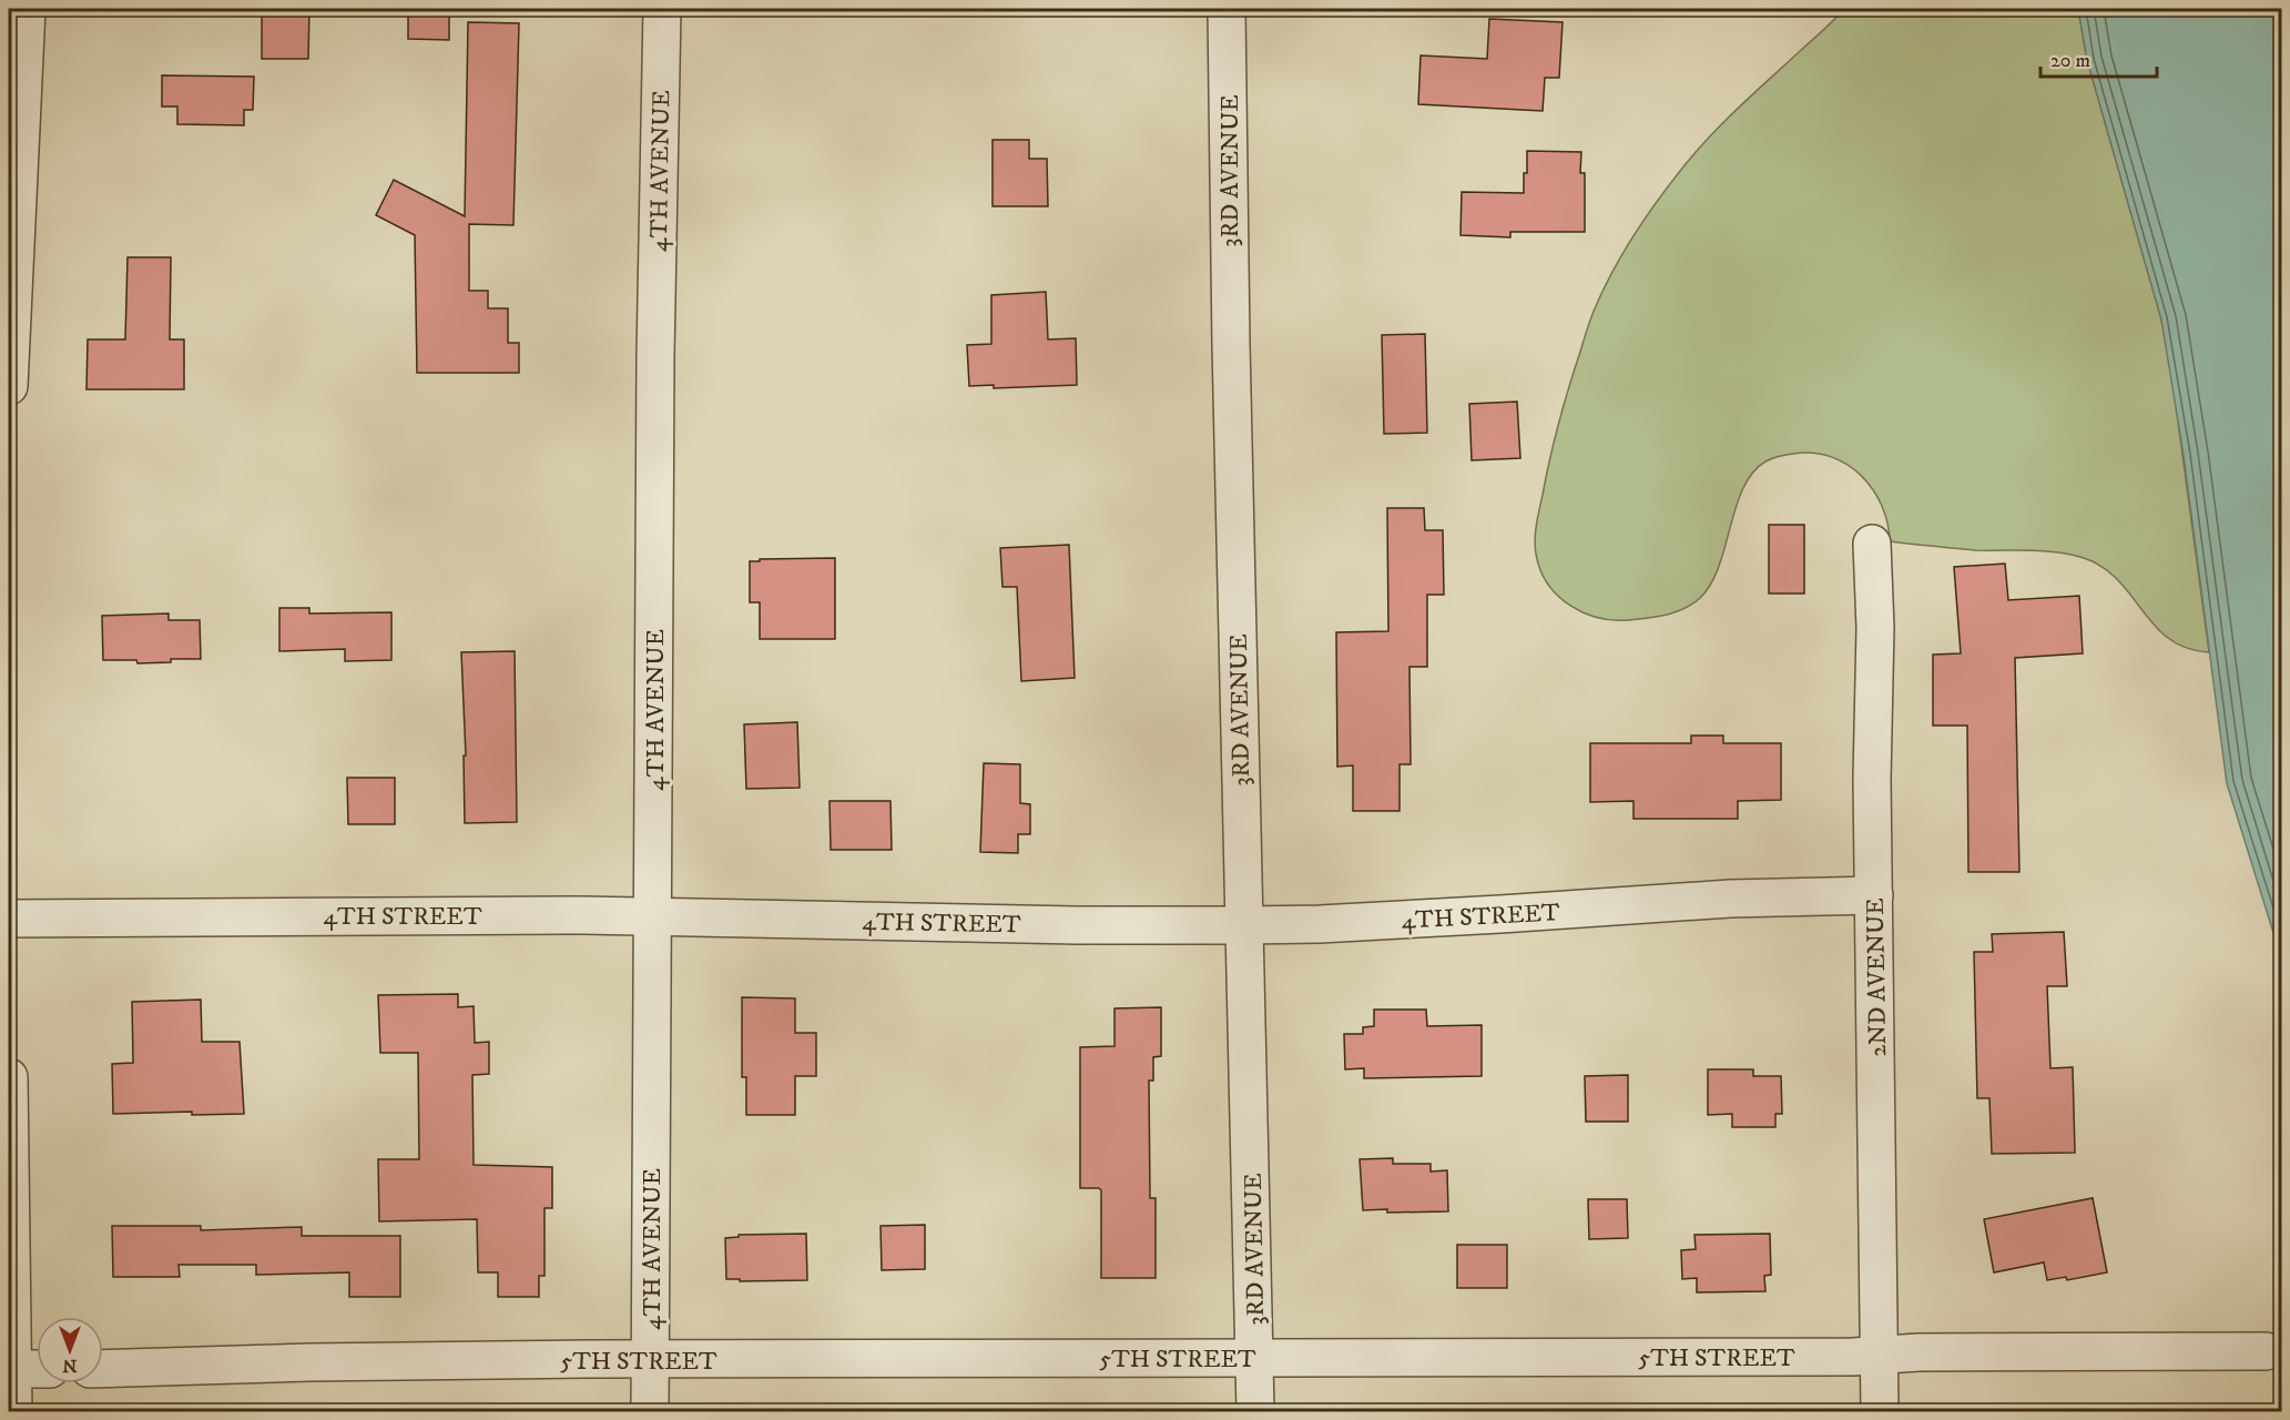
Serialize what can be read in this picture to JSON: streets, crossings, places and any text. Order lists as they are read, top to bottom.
{
  "streets": {
    "street": [
      "4TH AVENUE",
      "3RD AVENUE",
      "4TH STREET",
      "2ND AVENUE",
      "5TH STREET"
    ]
  },
  "crossings": [
    ["4TH AVENUE", "4TH STREET"],
    ["4TH AVENUE", "5TH STREET"],
    ["3RD AVENUE", "4TH STREET"],
    ["3RD AVENUE", "5TH STREET"],
    ["4TH STREET", "2ND AVENUE"],
    ["2ND AVENUE", "5TH STREET"]
  ],
  "scale_bar": "20 m",
  "north": "bottom"
}
